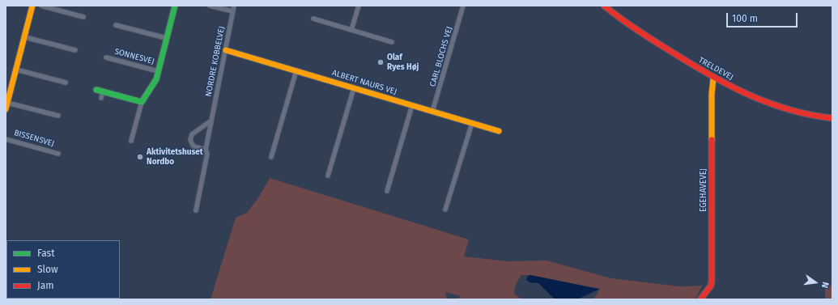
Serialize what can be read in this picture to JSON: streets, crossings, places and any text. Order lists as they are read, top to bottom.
{
  "streets": {
    "street": [
      "SONNESVEJ",
      "CARL BLOCHS VEJ",
      "NORDRE KOBBELVEJ",
      "TRELDEVEJ",
      "ALBERT NAURS VEJ",
      "BISSENSVEJ",
      "EGEHAVEVEJ"
    ]
  },
  "crossings": [
    ["CARL BLOCHS VEJ", "ALBERT NAURS VEJ"],
    ["NORDRE KOBBELVEJ", "ALBERT NAURS VEJ"],
    ["TRELDEVEJ", "EGEHAVEVEJ"]
  ],
  "places": ["Olaf Ryes Høj", "Aktivitetshuset Nordbo"],
  "legend": ["Fast", "Slow", "Jam"],
  "scale_bar": "100 m",
  "north": "right"
}
